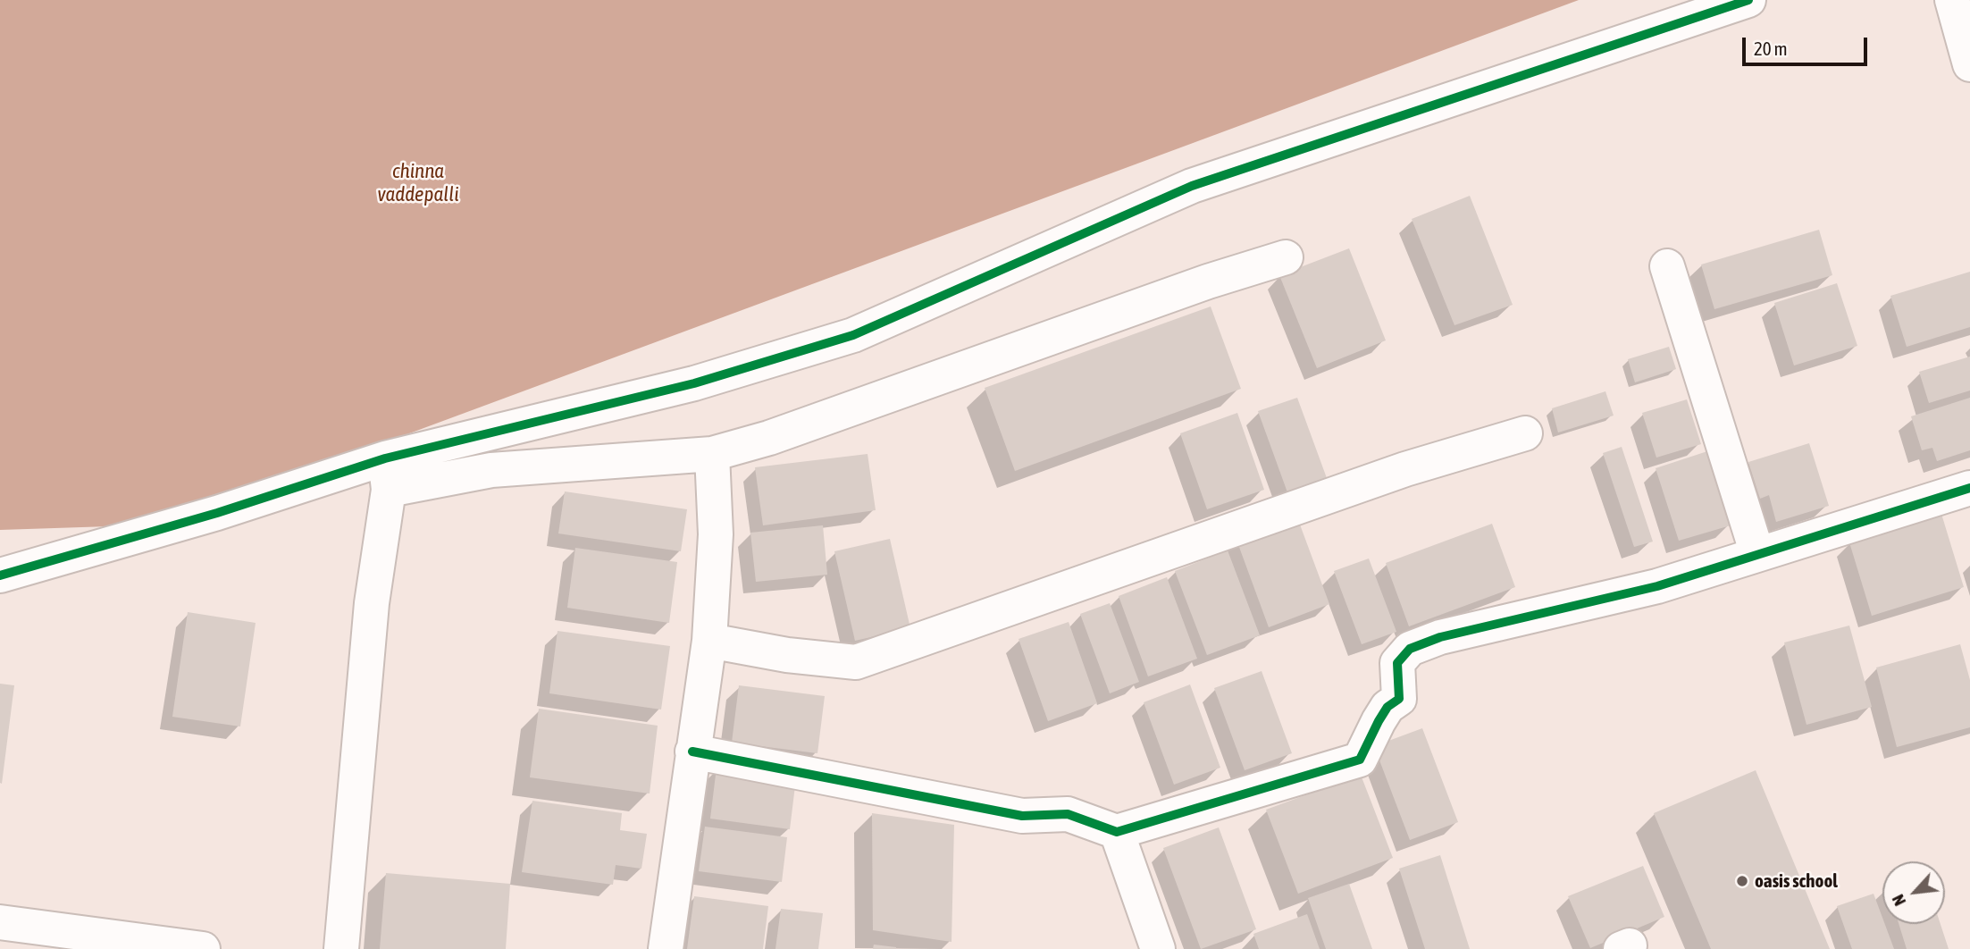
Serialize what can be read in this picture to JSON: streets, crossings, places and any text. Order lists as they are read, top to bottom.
{
  "water": ["chinna vaddepalli"],
  "places": ["oasis school"],
  "scale_bar": "20 m",
  "north": "bottom left"
}
